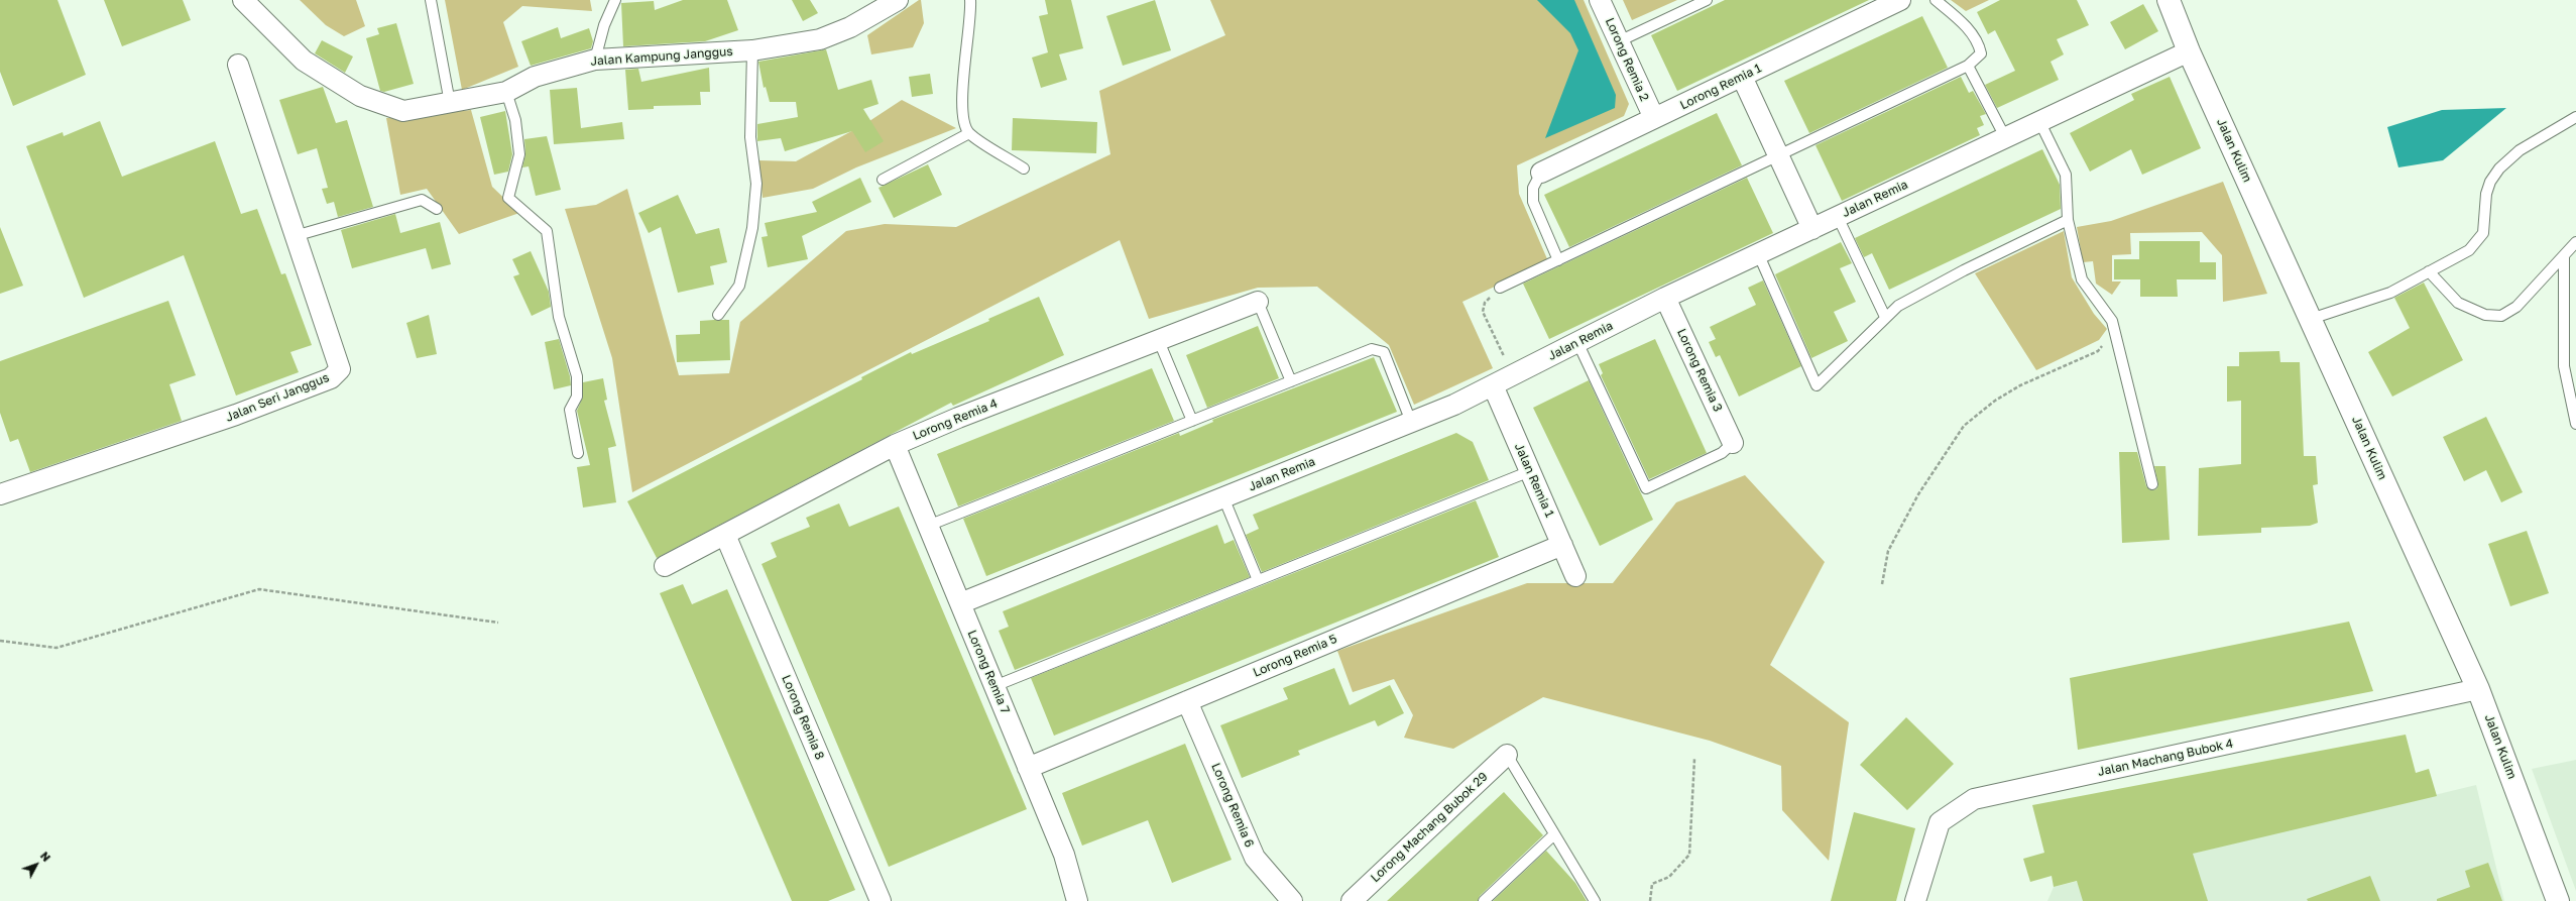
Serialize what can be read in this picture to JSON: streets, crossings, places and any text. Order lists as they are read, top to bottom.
{
  "streets": {
    "main road": ["Jalan Kulim"],
    "street": [
      "Jalan Kampung Janggus",
      "Lorong Remia 2",
      "Lorong Remia 1",
      "Jalan Remia",
      "Lorong Remia 3",
      "Jalan Seri Janggus",
      "Lorong Remia 4",
      "Jalan Remia 1",
      "Lorong Remia 5",
      "Lorong Remia 7",
      "Lorong Remia 8",
      "Jalan Machang Bubok 4",
      "Lorong Remia 6",
      "Lorong Machang Bubok 29"
    ]
  },
  "crossings": [
    ["Lorong Remia 2", "Lorong Remia 1"],
    ["Jalan Kulim", "Jalan Remia"],
    ["Jalan Kulim", "Jalan Machang Bubok 4"],
    ["Jalan Remia", "Lorong Remia 3"],
    ["Jalan Remia", "Jalan Remia 1"],
    ["Jalan Remia", "Lorong Remia 7"],
    ["Lorong Remia 4", "Lorong Remia 7"],
    ["Lorong Remia 4", "Lorong Remia 8"],
    ["Jalan Remia 1", "Lorong Remia 5"],
    ["Lorong Remia 5", "Lorong Remia 7"],
    ["Lorong Remia 5", "Lorong Remia 6"]
  ],
  "north": "top right"
}
